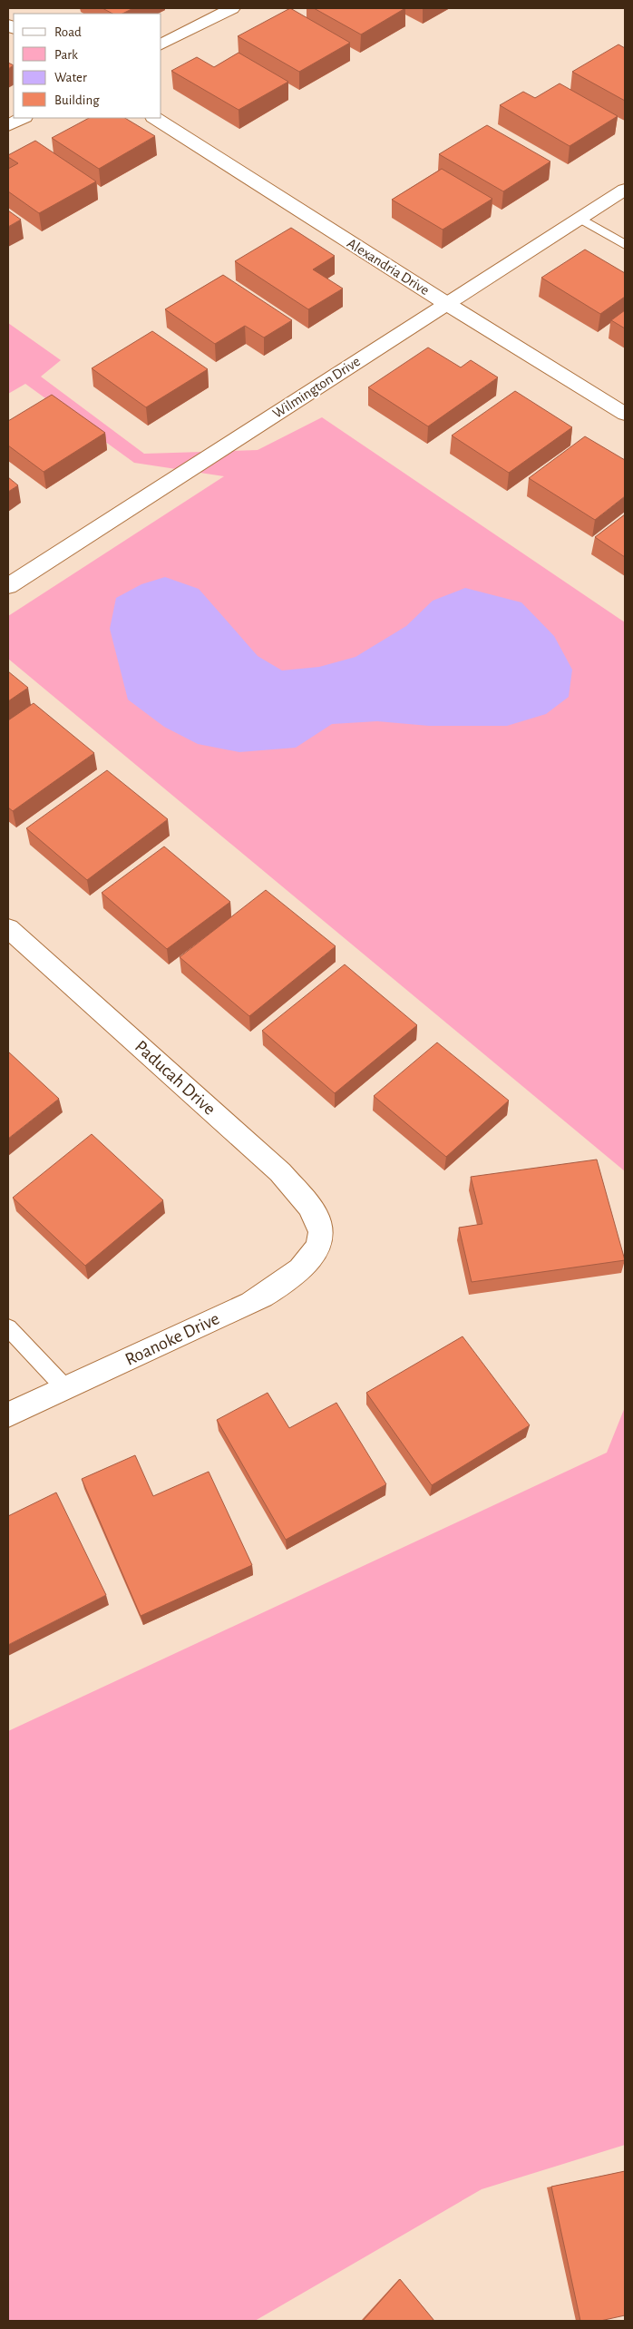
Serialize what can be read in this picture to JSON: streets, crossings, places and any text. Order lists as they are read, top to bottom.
{
  "streets": {
    "street": [
      "Alexandria Drive",
      "Wilmington Drive",
      "Paducah Drive",
      "Roanoke Drive"
    ]
  },
  "crossings": [
    ["Alexandria Drive", "Wilmington Drive"],
    ["Paducah Drive", "Roanoke Drive"]
  ],
  "legend": [
    "Road",
    "Park",
    "Water",
    "Building"
  ]
}
